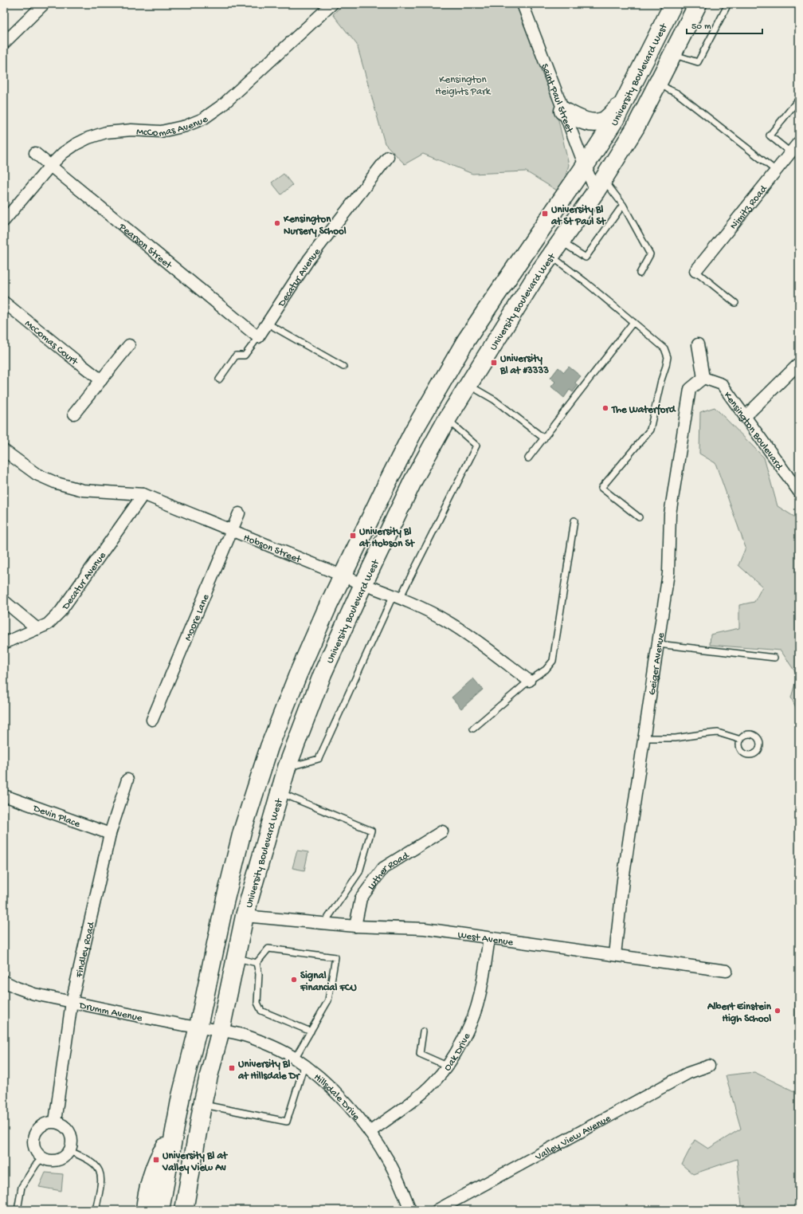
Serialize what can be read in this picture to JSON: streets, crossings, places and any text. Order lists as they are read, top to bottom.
{
  "streets": {
    "main road": ["University Boulevard West"],
    "street": [
      "Saint Paul Street",
      "McComas Avenue",
      "Nimitz Road",
      "Pearson Street",
      "Decatur Avenue",
      "McComas Court",
      "Kensington Boulevard",
      "Hobson Street",
      "Moore Lane",
      "Geiger Avenue",
      "Devin Place",
      "Luther Road",
      "West Avenue",
      "Findley Road",
      "Drumm Avenue",
      "Oak Drive",
      "Hillsdale Drive",
      "Valley View Avenue"
    ]
  },
  "crossings": [
    ["University Boulevard West", "Saint Paul Street"],
    ["University Boulevard West", "Hobson Street"],
    ["University Boulevard West", "West Avenue"],
    ["University Boulevard West", "Drumm Avenue"],
    ["University Boulevard West", "Hillsdale Drive"],
    ["McComas Avenue", "Pearson Street"],
    ["Pearson Street", "Decatur Avenue"],
    ["Decatur Avenue", "Hobson Street"],
    ["Kensington Boulevard", "Geiger Avenue"],
    ["Hobson Street", "Moore Lane"],
    ["Geiger Avenue", "West Avenue"],
    ["Devin Place", "Findley Road"],
    ["Luther Road", "West Avenue"],
    ["West Avenue", "Oak Drive"],
    ["Findley Road", "Drumm Avenue"],
    ["Drumm Avenue", "Hillsdale Drive"],
    ["Oak Drive", "Hillsdale Drive"]
  ],
  "parks": ["Kensington Heights Park"],
  "places": {
    "transit": [
      "University Bl at St Paul St",
      "University Bl at #3333",
      "University Bl at Hobson St",
      "University Bl at Hillsdale Dr",
      "University Bl at Valley View Av"
    ],
    "other": [
      "Kensington Nursery School",
      "The Waterford",
      "Signal Financial FCU",
      "Albert Einstein High School"
    ]
  },
  "scale_bar": "50 m"
}
